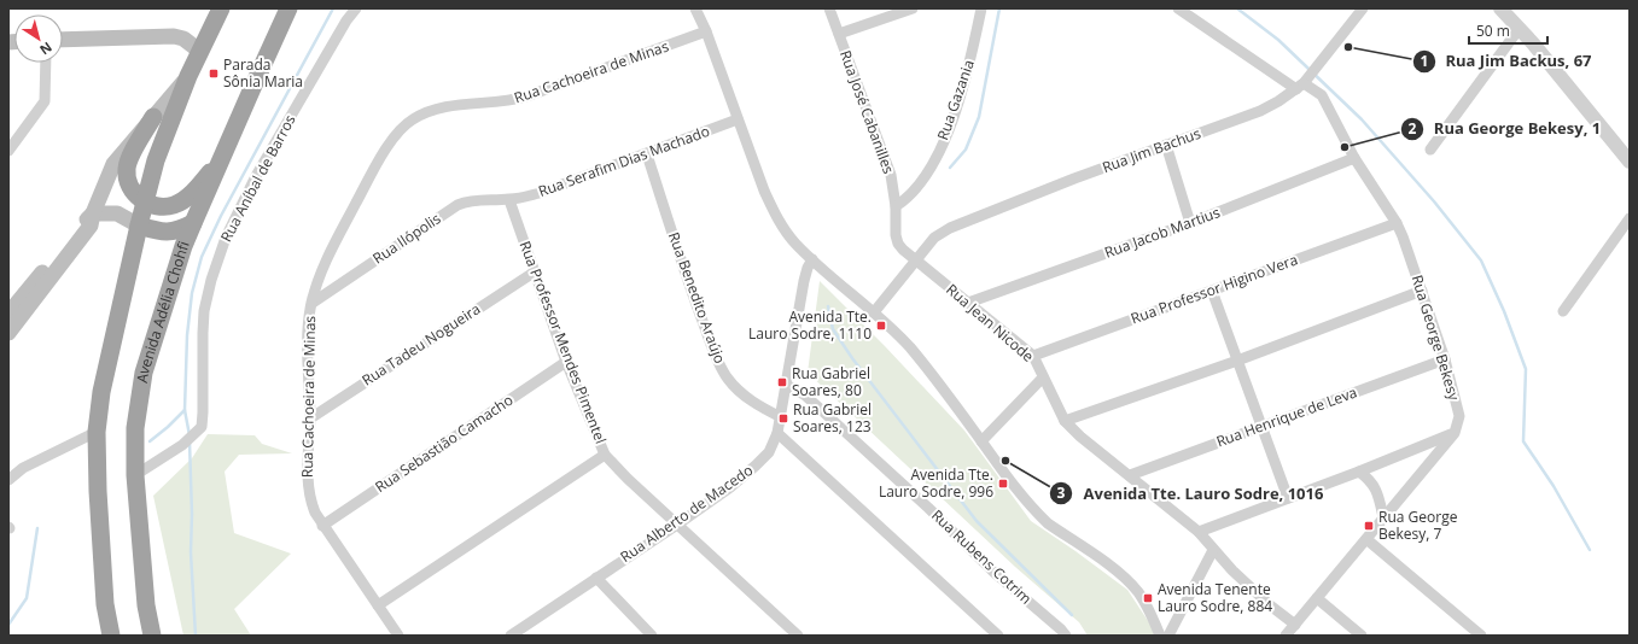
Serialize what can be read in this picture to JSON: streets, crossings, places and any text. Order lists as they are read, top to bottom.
{
  "streets": {
    "highway": ["Avenida Adélia Chohfi"],
    "street": [
      "Rua Cachoeira de Minas",
      "Rua Gazania",
      "Rua José Cabanilles",
      "Rua Jim Bachus",
      "Rua Serafim Dias Machado",
      "Rua Aníbal de Barros",
      "Rua Jacob Martius",
      "Rua Ilópolis",
      "Rua Professor Higino Vera",
      "Rua Benedito Araújo",
      "Rua Jean Nicode",
      "Rua George Bekesy",
      "Rua Professor Mendes Pimentel",
      "Rua Tadeu Nogueira",
      "Rua Henrique de Leva",
      "Rua Sebastião Camacho",
      "Rua Alberto de Macedo",
      "Rua Rubens Cotrim"
    ]
  },
  "crossings": [
    ["Rua Cachoeira de Minas", "Rua Ilópolis"],
    ["Rua Cachoeira de Minas", "Rua Tadeu Nogueira"],
    ["Rua Cachoeira de Minas", "Rua Sebastião Camacho"],
    ["Rua Gazania", "Rua José Cabanilles"],
    ["Rua José Cabanilles", "Rua Jim Bachus"],
    ["Rua José Cabanilles", "Rua Jean Nicode"],
    ["Rua Jim Bachus", "Rua Jean Nicode"],
    ["Rua Jim Bachus", "Rua George Bekesy"],
    ["Rua Serafim Dias Machado", "Rua Ilópolis"],
    ["Rua Serafim Dias Machado", "Rua Benedito Araújo"],
    ["Rua Serafim Dias Machado", "Rua Professor Mendes Pimentel"],
    ["Rua Aníbal de Barros", "Avenida Adélia Chohfi"],
    ["Rua Jacob Martius", "Rua Jean Nicode"],
    ["Rua Jacob Martius", "Rua George Bekesy"],
    ["Rua Ilópolis", "Rua Professor Mendes Pimentel"],
    ["Rua Professor Higino Vera", "Rua Jean Nicode"],
    ["Rua Professor Higino Vera", "Rua George Bekesy"],
    ["Rua Benedito Araújo", "Rua Alberto de Macedo"],
    ["Rua Jean Nicode", "Rua Henrique de Leva"],
    ["Rua George Bekesy", "Rua Henrique de Leva"],
    ["Rua Professor Mendes Pimentel", "Rua Tadeu Nogueira"],
    ["Rua Professor Mendes Pimentel", "Rua Sebastião Camacho"],
    ["Rua Professor Mendes Pimentel", "Rua Alberto de Macedo"],
    ["Rua Alberto de Macedo", "Rua Rubens Cotrim"]
  ],
  "places": {
    "other": ["Rua Jim Backus, 67", "Rua George Bekesy, 1", "Avenida Tte. Lauro Sodre, 1016"],
    "transit": [
      "Parada Sônia Maria",
      "Avenida Tte. Lauro Sodre, 1110",
      "Rua Gabriel Soares, 80",
      "Rua Gabriel Soares, 123",
      "Avenida Tte. Lauro Sodre, 996",
      "Rua George Bekesy, 7",
      "Avenida Tenente Lauro Sodre, 884"
    ]
  },
  "scale_bar": "50 m",
  "north": "bottom right"
}
